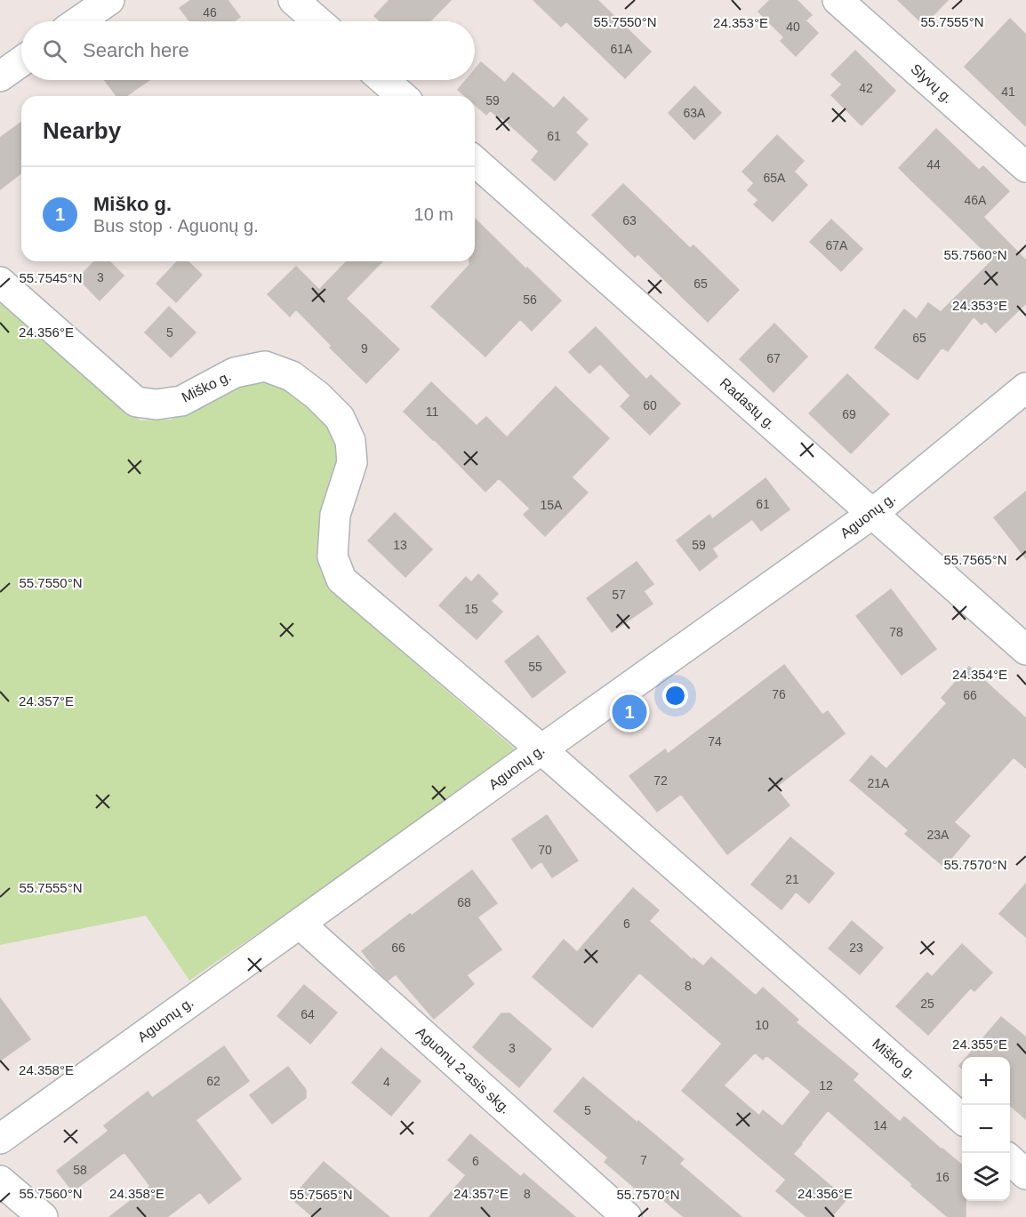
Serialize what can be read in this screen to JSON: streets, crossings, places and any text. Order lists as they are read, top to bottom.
{
  "streets": {
    "street": [
      "Slyvų g.",
      "Miško g.",
      "Radastų g.",
      "Aguonų g.",
      "Aguonų 2-asis skg."
    ]
  },
  "crossings": [
    ["Miško g.", "Aguonų g."],
    ["Radastų g.", "Aguonų g."],
    ["Aguonų g.", "Aguonų 2-asis skg."]
  ],
  "house_numbers": [
    "46",
    "40",
    "61A",
    "42",
    "41",
    "59",
    "63A",
    "61",
    "44",
    "65A",
    "46A",
    "63",
    "67A",
    "3",
    "65",
    "56",
    "5",
    "65",
    "9",
    "67",
    "60",
    "11",
    "69",
    "61",
    "15A",
    "13",
    "59",
    "57",
    "15",
    "78",
    "55",
    "76",
    "66",
    "74",
    "72",
    "21A",
    "23A",
    "70",
    "21",
    "68",
    "6",
    "66",
    "23",
    "8",
    "25",
    "64",
    "10",
    "3",
    "62",
    "4",
    "12",
    "5",
    "14",
    "7",
    "6",
    "58",
    "16",
    "8"
  ],
  "page": {
    "search": "Search here",
    "heading": "Nearby",
    "list": [
      {
        "mark": "1",
        "name": "Miško g.",
        "note": "Bus stop · Aguonų g.",
        "value": "10 m"
      }
    ],
    "pins": "1",
    "map_buttons": ["+", "−"]
  },
  "coordinates": [
    "55.7550°N",
    "55.7555°N",
    "24.353°E",
    "55.7560°N",
    "55.7545°N",
    "24.356°E",
    "55.7565°N",
    "24.354°E",
    "24.357°E",
    "55.7570°N",
    "24.355°E",
    "24.358°E"
  ]
}
